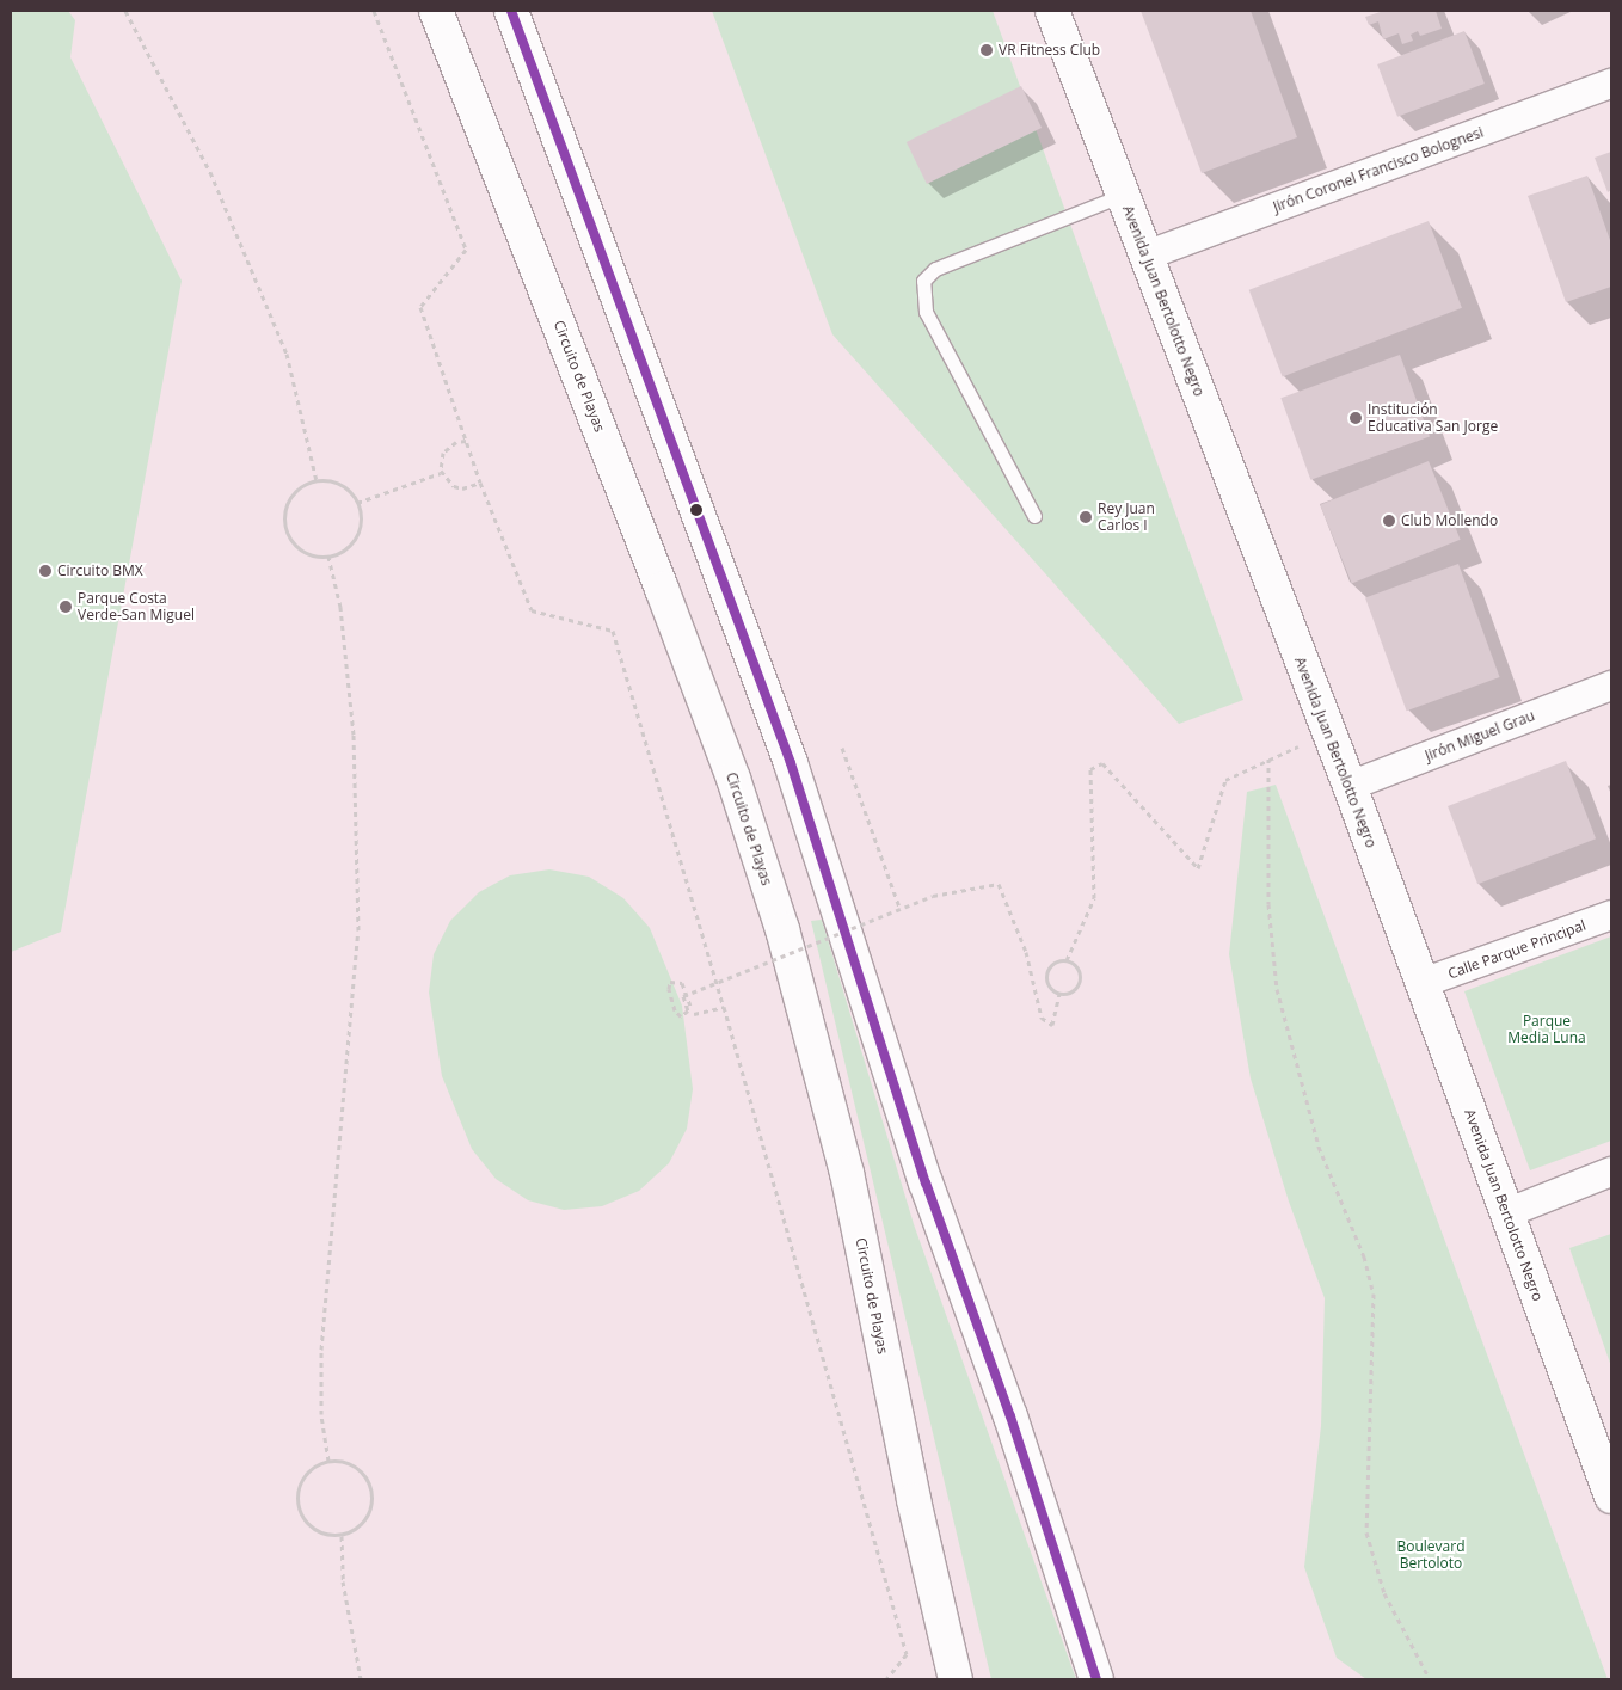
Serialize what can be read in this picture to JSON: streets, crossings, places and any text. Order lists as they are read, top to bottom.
{
  "streets": {
    "main road": ["Avenida Juan Bertolotto Negro", "Circuito de Playas"],
    "street": ["Jirón Coronel Francisco Bolognesi", "Jirón Miguel Grau", "Calle Parque Principal"]
  },
  "crossings": [
    ["Jirón Coronel Francisco Bolognesi", "Avenida Juan Bertolotto Negro"],
    ["Avenida Juan Bertolotto Negro", "Jirón Miguel Grau"],
    ["Avenida Juan Bertolotto Negro", "Calle Parque Principal"]
  ],
  "parks": ["Parque Media Luna", "Boulevard Bertoloto"],
  "places": [
    "VR Fitness Club",
    "Institución Educativa San Jorge",
    "Rey Juan Carlos I",
    "Club Mollendo",
    "Circuito BMX",
    "Parque Costa Verde-San Miguel"
  ]
}
